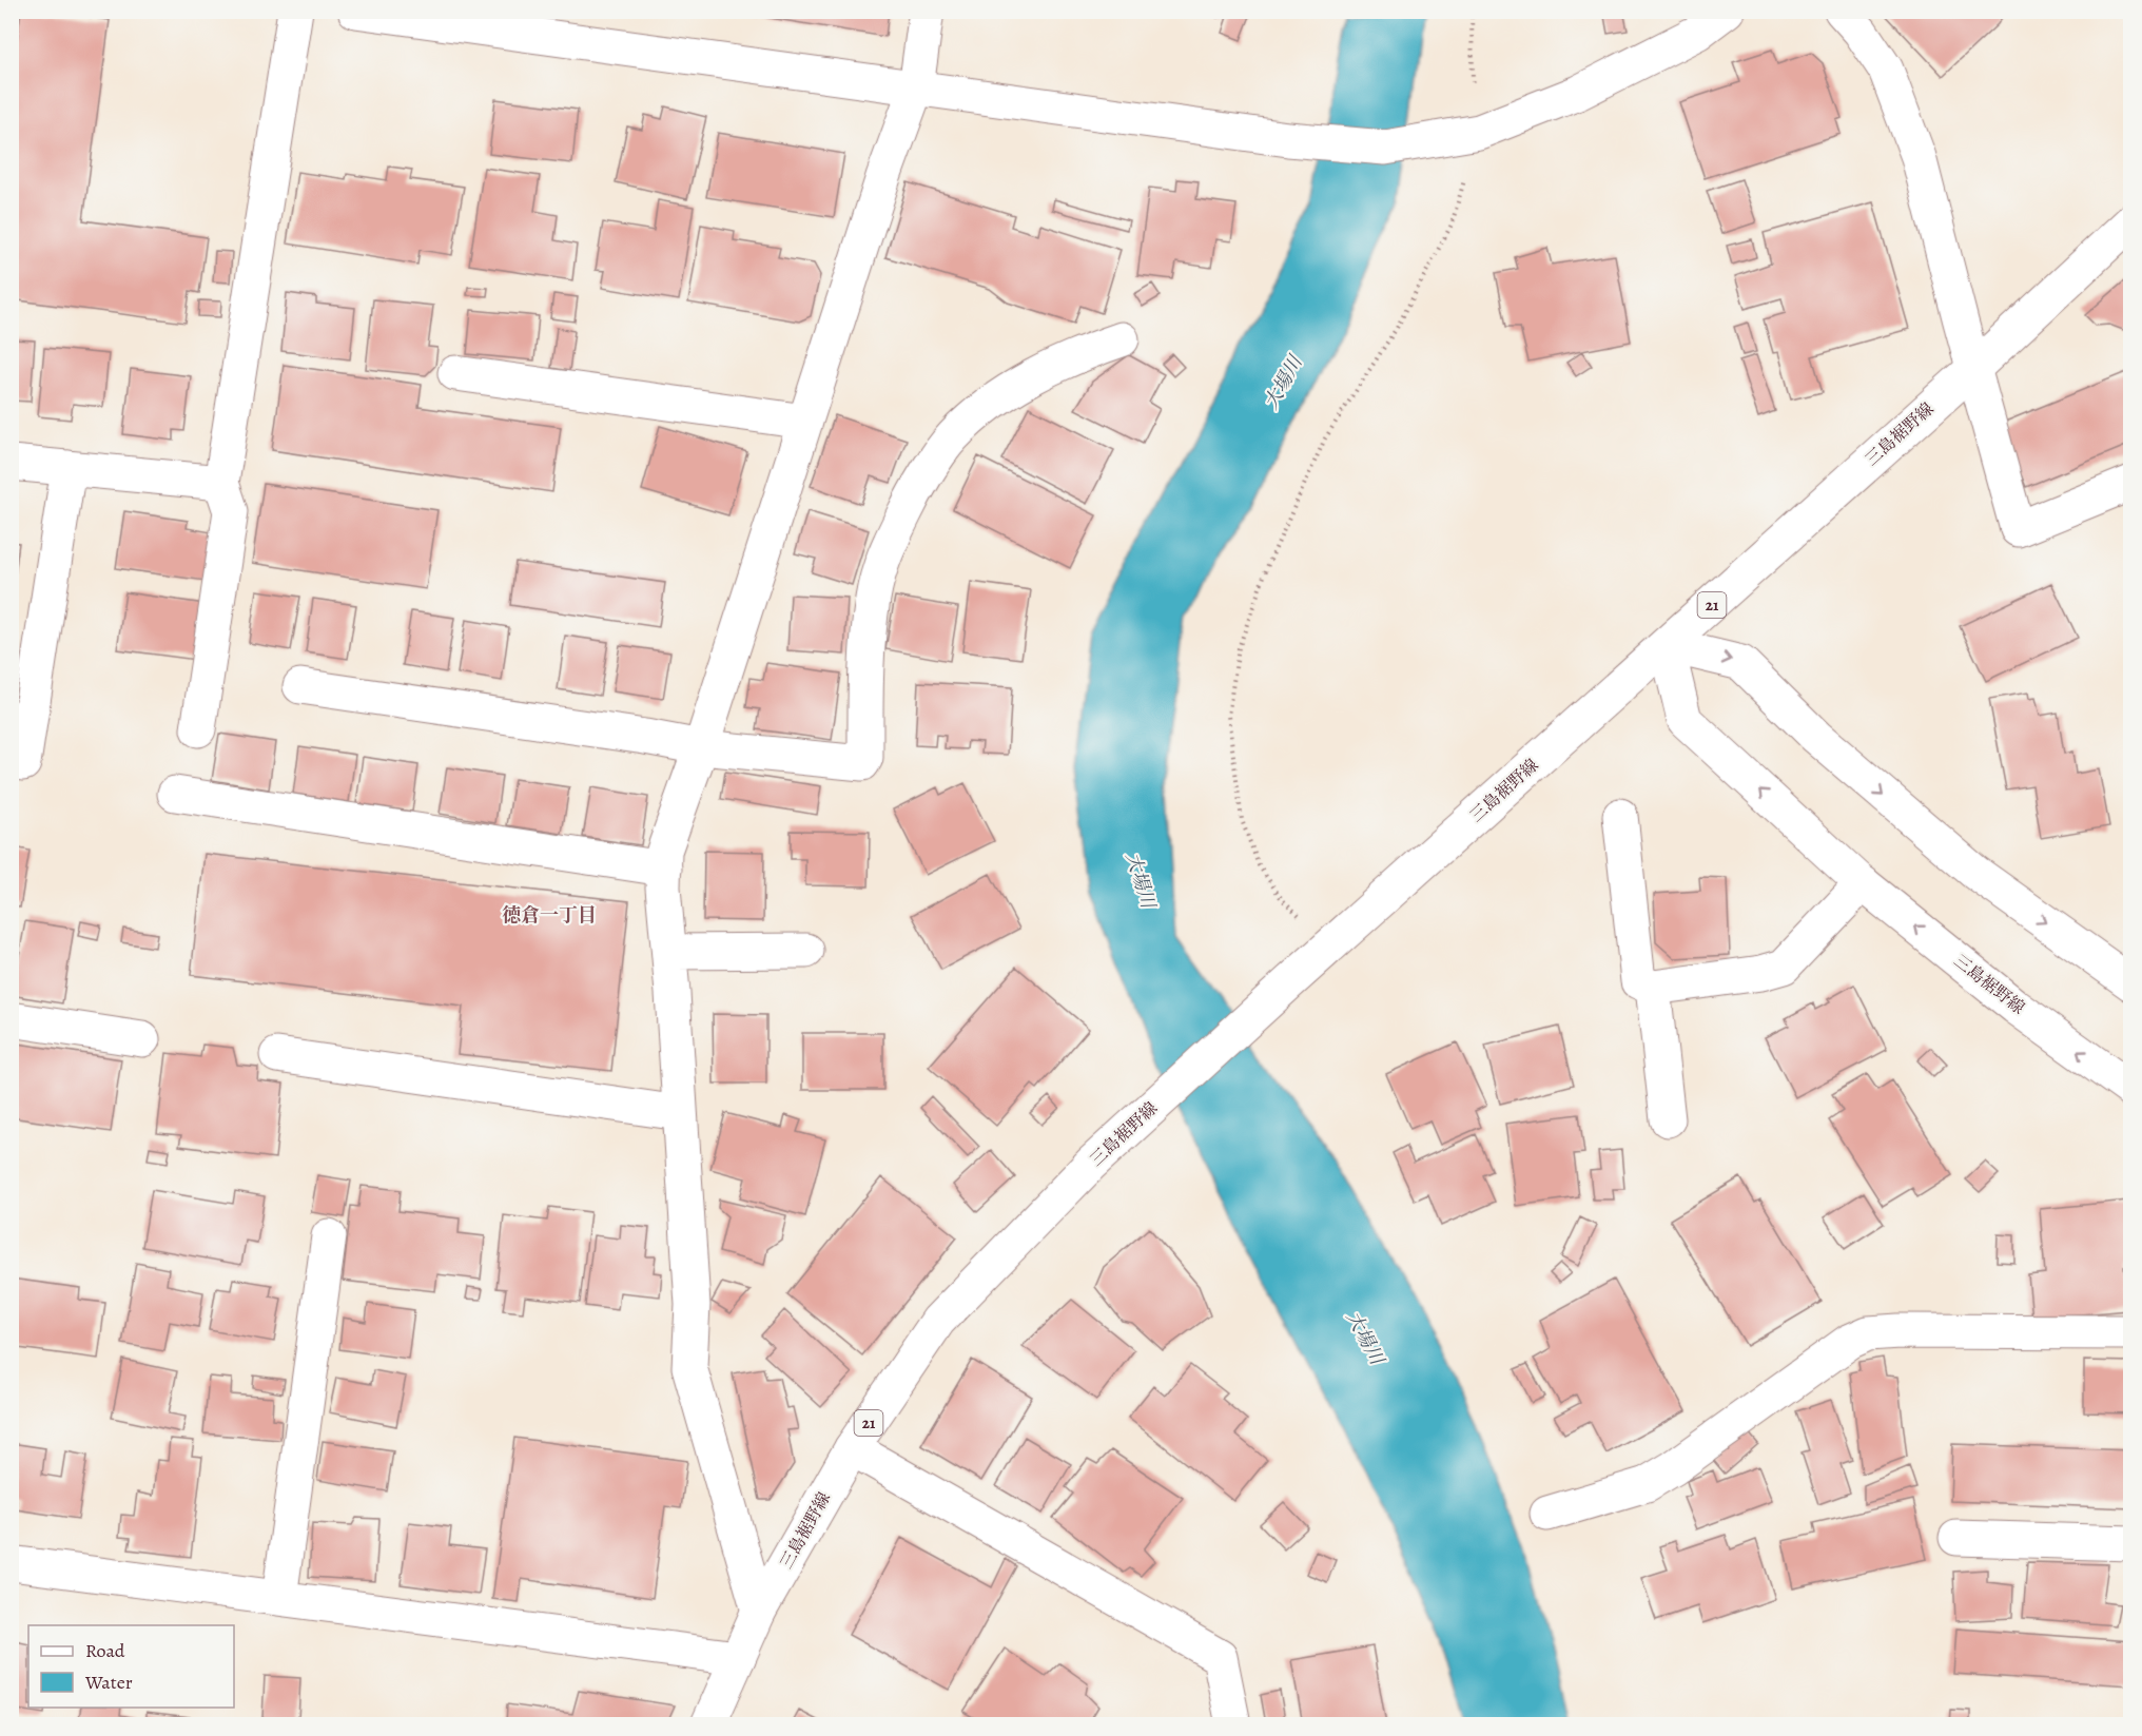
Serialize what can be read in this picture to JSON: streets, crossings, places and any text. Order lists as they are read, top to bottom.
{
  "streets": {
    "street": ["三島裾野線", "21"]
  },
  "districts": ["徳倉一丁目"],
  "water": ["大場川"],
  "legend": ["Road", "Water"]
}
